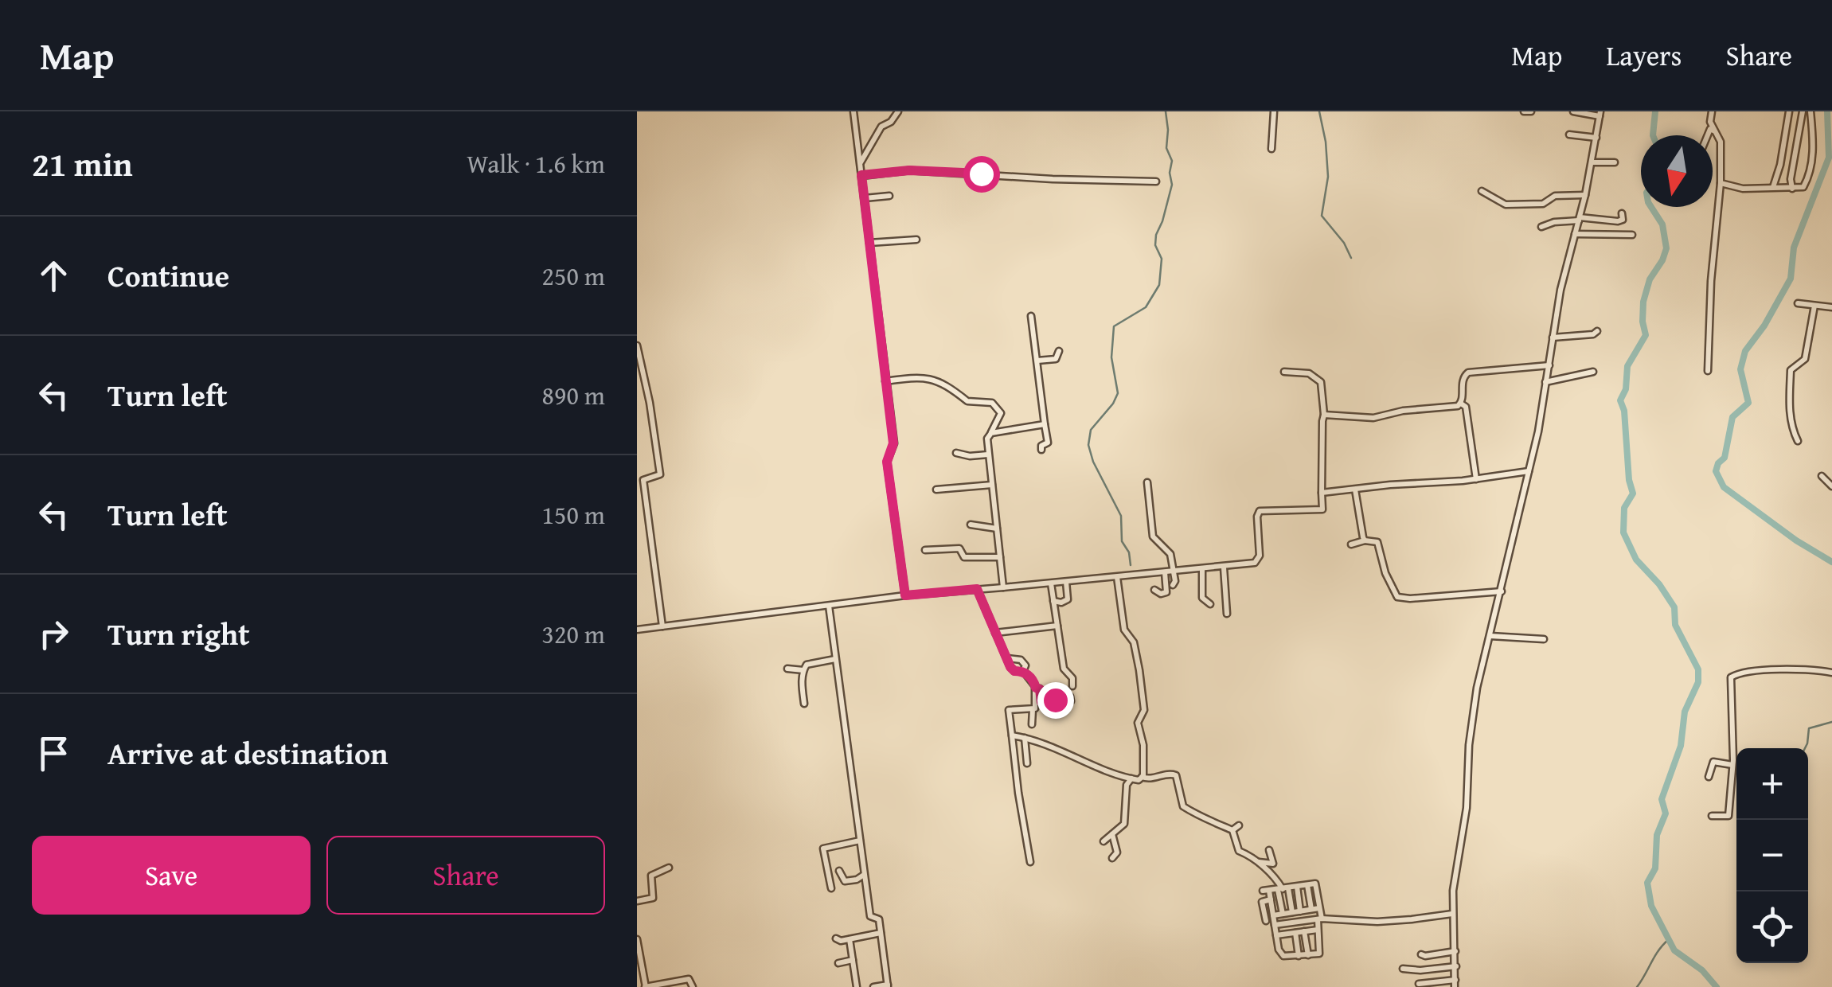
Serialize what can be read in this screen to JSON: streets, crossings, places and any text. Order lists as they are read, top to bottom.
{
  "north": "bottom",
  "page": {
    "header": "Map",
    "nav": ["Map", "Layers", "Share"],
    "heading": ["21 min", "Walk · 1.6 km"],
    "list": [
      ["Continue", "250 m"],
      ["Turn left", "890 m"],
      ["Turn left", "150 m"],
      ["Turn right", "320 m"],
      "Arrive at destination"
    ],
    "map_buttons": ["+", "−"],
    "buttons": ["Save", "Share"]
  }
}
